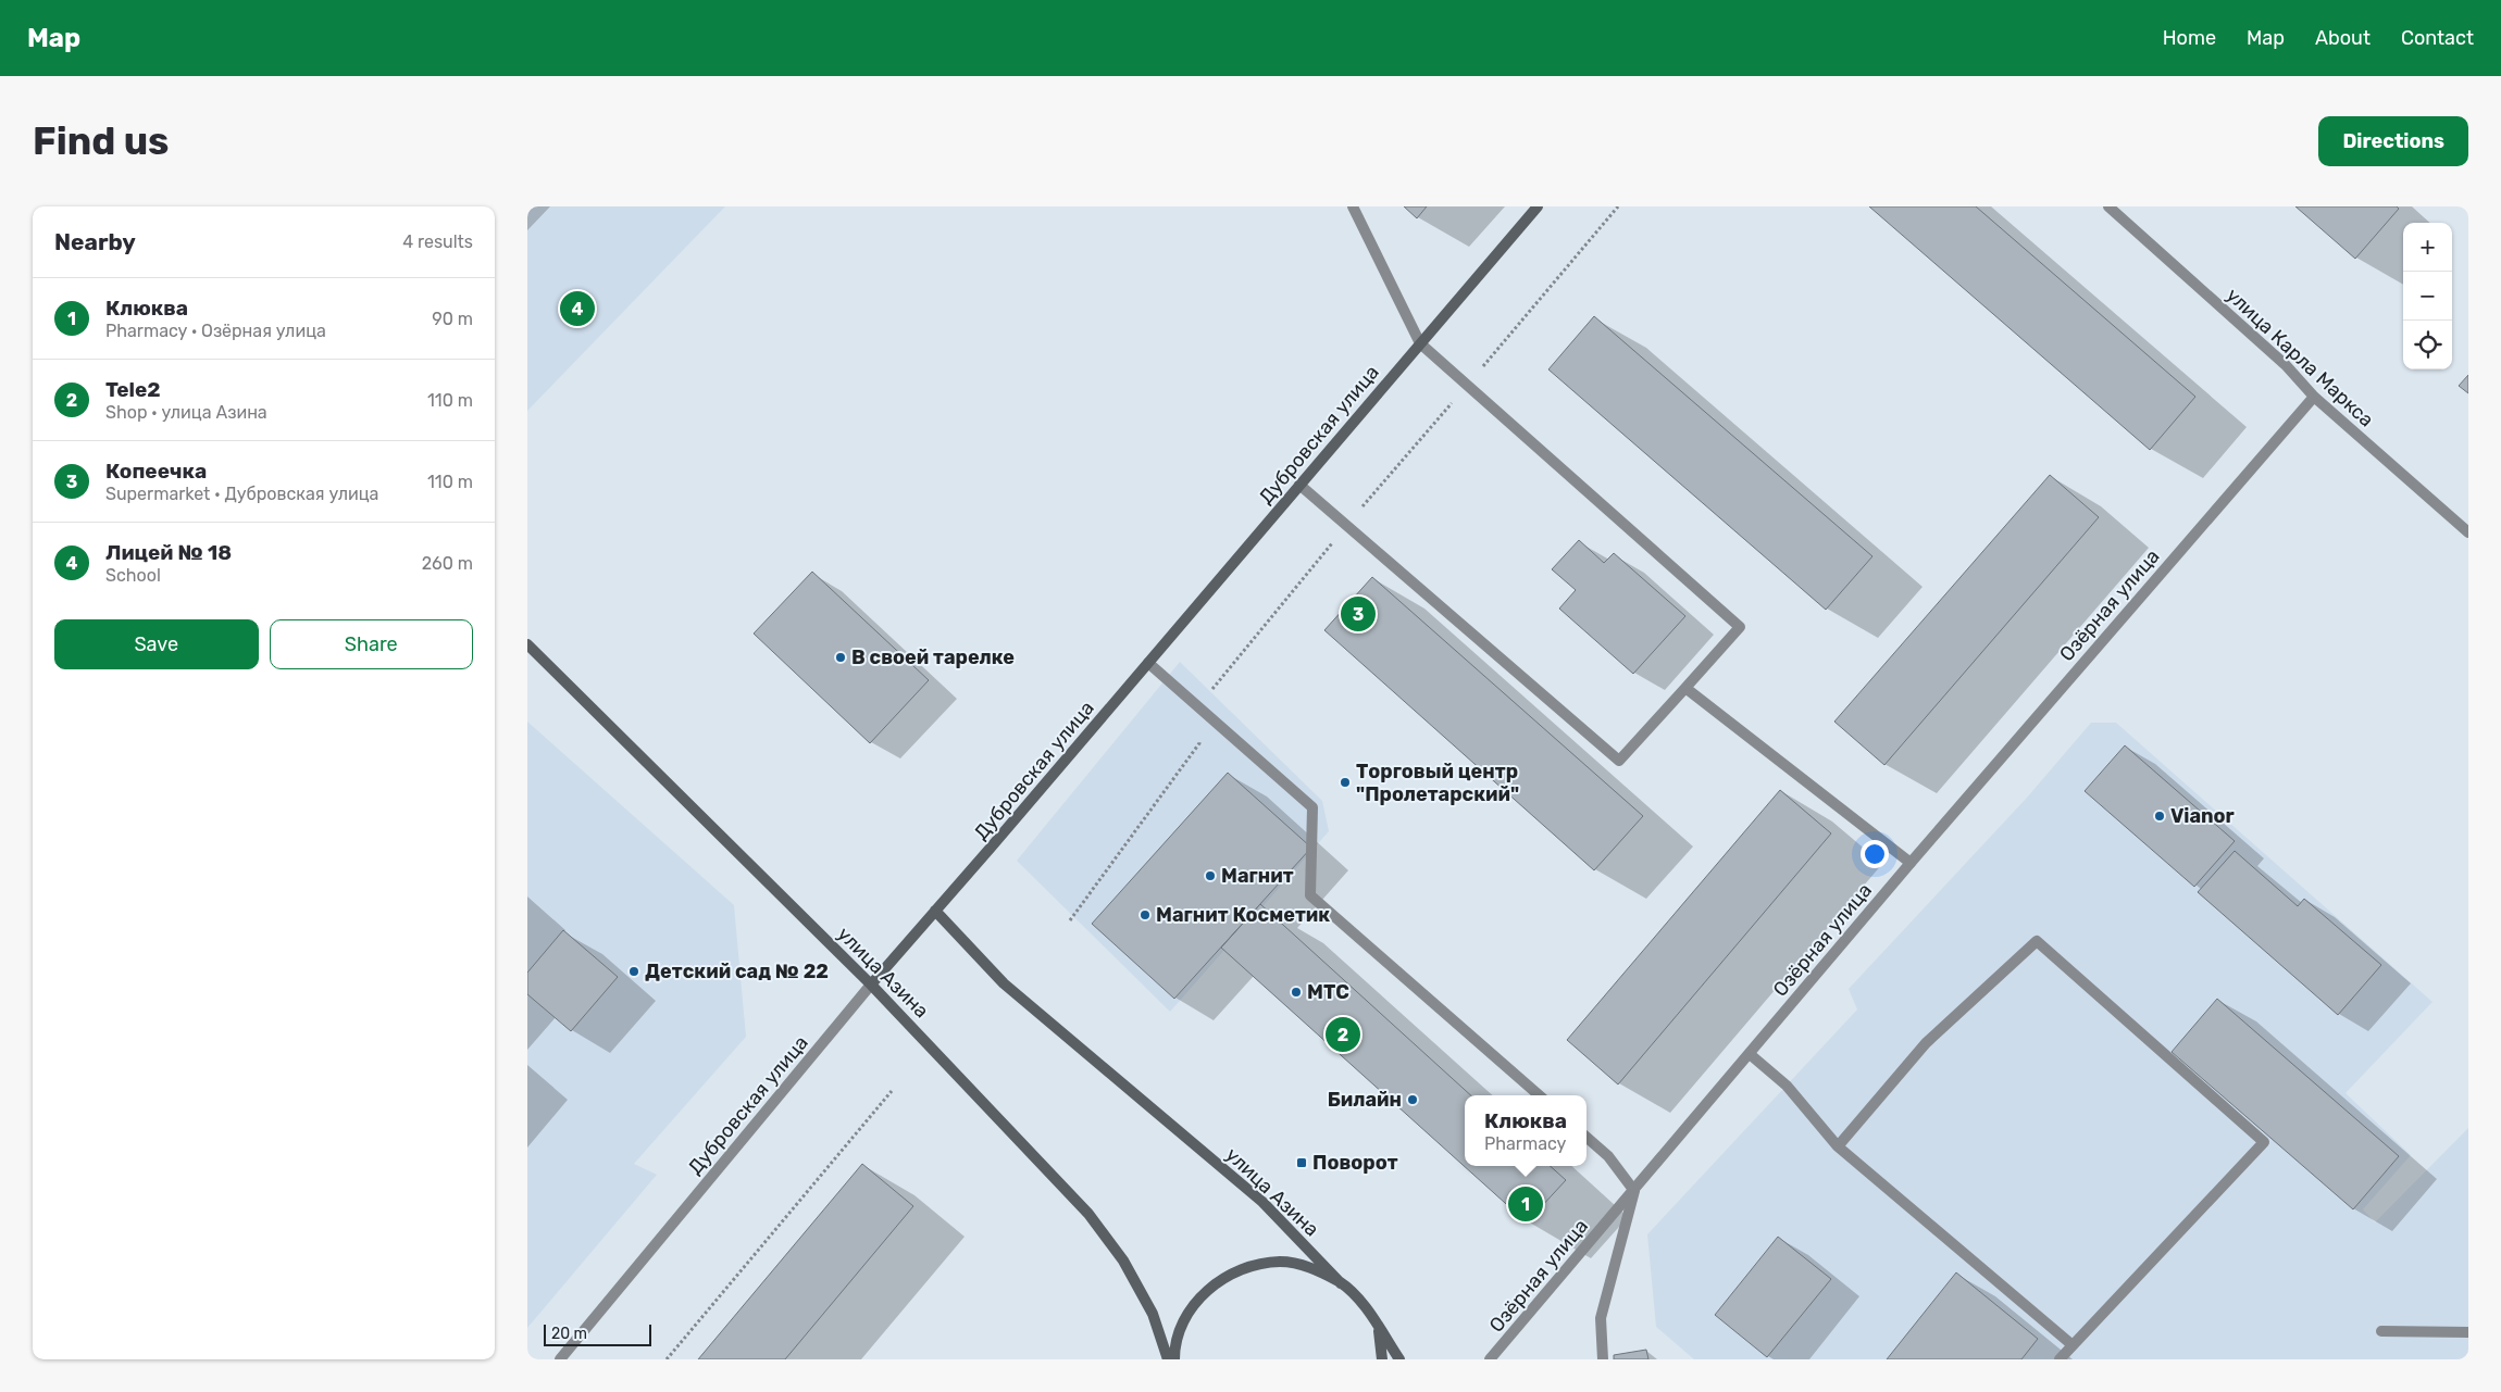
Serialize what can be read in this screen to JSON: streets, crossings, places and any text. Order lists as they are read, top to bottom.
{
  "streets": {
    "main road": ["Дубровская улица", "улица Азина"],
    "street": ["улица Карла Маркса", "Озёрная улица"]
  },
  "crossings": [
    ["улица Карла Маркса", "Озёрная улица"],
    ["Дубровская улица", "улица Азина"]
  ],
  "places": {
    "other": [
      "В своей тарелке",
      "Торговый центр \"Пролетарский\"",
      "Vianor",
      "Магнит",
      "Магнит Косметик",
      "Детский сад № 22",
      "МТС",
      "Билайн"
    ],
    "transit": ["Поворот"]
  },
  "scale_bar": "20 m",
  "page": {
    "header": "Map",
    "nav": [
      "Home",
      "Map",
      "About",
      "Contact"
    ],
    "buttons": [
      "Directions",
      ["Save", "Share"]
    ],
    "title": "Find us",
    "heading": ["Nearby", "4 results"],
    "map_buttons": ["+", "−"],
    "list": [
      {
        "mark": "1",
        "name": "Клюква",
        "note": "Pharmacy · Озёрная улица",
        "value": "90 m"
      },
      {
        "mark": "2",
        "name": "Tele2",
        "note": "Shop · улица Азина",
        "value": "110 m"
      },
      {
        "mark": "3",
        "name": "Копеечка",
        "note": "Supermarket · Дубровская улица",
        "value": "110 m"
      },
      {
        "mark": "4",
        "name": "Лицей № 18",
        "note": "School",
        "value": "260 m"
      }
    ],
    "pins": [
      "4",
      "3",
      "2",
      "1"
    ],
    "popup": ["Клюква", "Pharmacy"],
    "scale": "20 m"
  }
}
